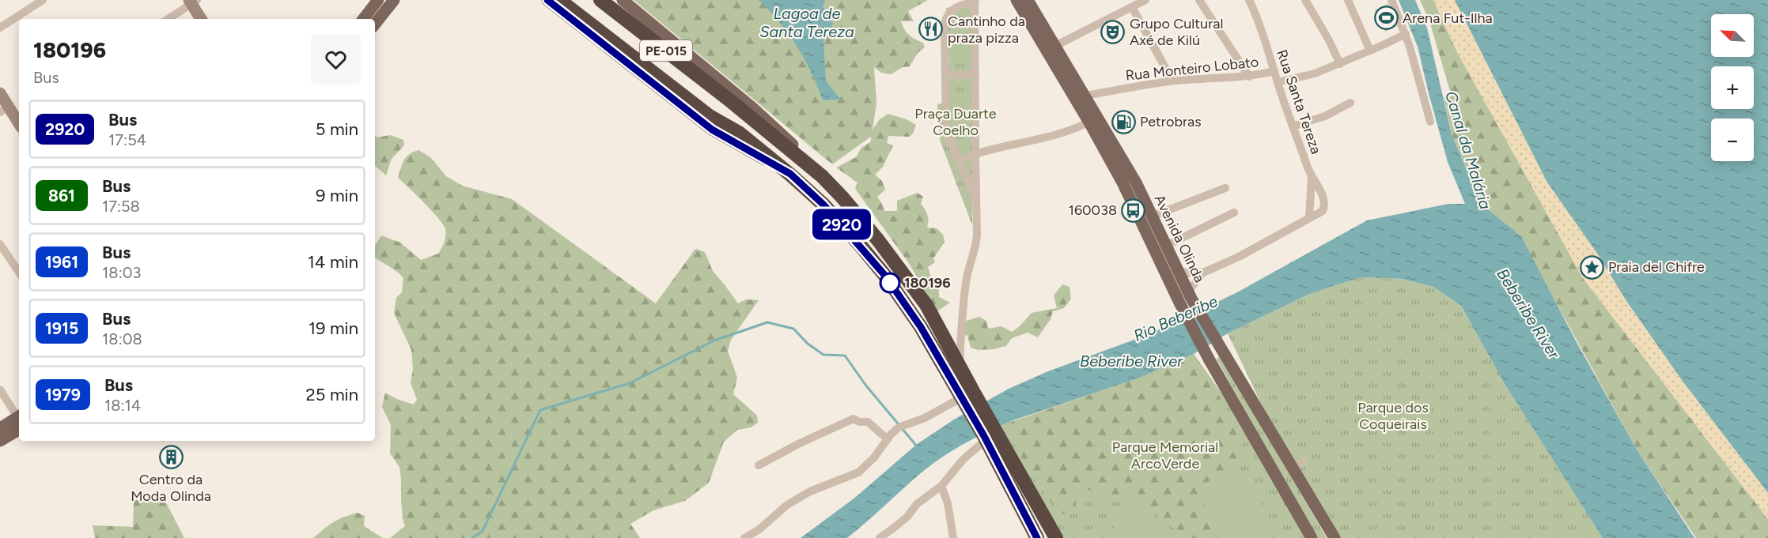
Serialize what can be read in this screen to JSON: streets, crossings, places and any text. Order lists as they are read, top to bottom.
{
  "streets": {
    "highway": ["PE-015"],
    "main road": ["Avenida Olinda"],
    "street": ["Rua Monteiro Lobato", "Rua Santa Tereza"]
  },
  "crossings": [
    ["Rua Monteiro Lobato", "Rua Santa Tereza"],
    ["Rua Monteiro Lobato", "Avenida Olinda"]
  ],
  "water": [
    "Lagoa de Santa Tereza",
    "Canal da Malária",
    "Beberibe River",
    "Rio Beberibe"
  ],
  "parks": ["Praça Duarte Coelho", "Parque dos Coqueirais", "Parque Memorial ArcoVerde"],
  "places": {
    "sports": ["Arena Fut-Ilha"],
    "restaurant": ["Cantinho da praza pizza"],
    "theatre": ["Grupo Cultural Axé de Kilú"],
    "fuel station": ["Petrobras"],
    "bus stop": ["160038"],
    "place": ["Praia del Chifre"],
    "other": ["180196"],
    "building": ["Centro da Moda Olinda"]
  },
  "lines": ["bus line 2920"],
  "north": "top left",
  "page": {
    "on_map": "2920",
    "map_buttons": ["+", "−"],
    "heading": ["180196", "Bus"],
    "list": [
      {
        "mark": "2920",
        "name": "Bus",
        "note": "17:54",
        "value": "5 min"
      },
      {
        "mark": "861",
        "name": "Bus",
        "note": "17:58",
        "value": "9 min"
      },
      {
        "mark": "1961",
        "name": "Bus",
        "note": "18:03",
        "value": "14 min"
      },
      {
        "mark": "1915",
        "name": "Bus",
        "note": "18:08",
        "value": "19 min"
      },
      {
        "mark": "1979",
        "name": "Bus",
        "note": "18:14",
        "value": "25 min"
      }
    ]
  }
}
